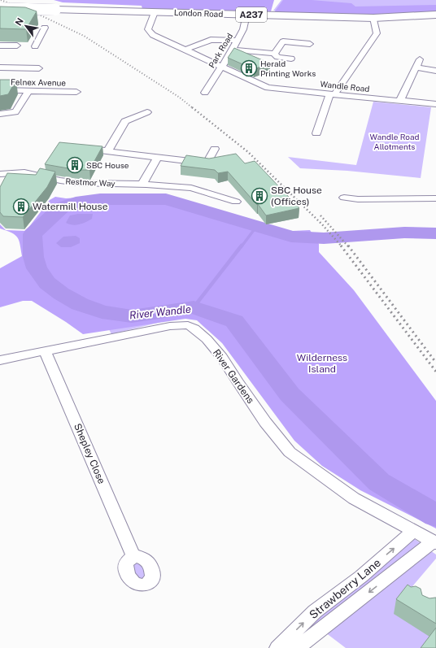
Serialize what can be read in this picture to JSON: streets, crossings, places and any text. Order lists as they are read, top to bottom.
{
  "streets": {
    "main road": ["London Road", "A237"],
    "street": [
      "Park Road",
      "Felnex Avenue",
      "Wandle Road",
      "Restmor Way",
      "River Gardens",
      "Shepley Close",
      "Strawberry Lane"
    ]
  },
  "crossings": [
    ["London Road", "Park Road"],
    ["London Road", "Wandle Road"],
    ["Park Road", "Wandle Road"],
    ["River Gardens", "Shepley Close"],
    ["River Gardens", "Strawberry Lane"]
  ],
  "water": ["River Wandle"],
  "parks": ["Wandle Road Allotments", "Wilderness Island"],
  "places": {
    "building": [
      "Herald Printing Works",
      "SBC House",
      "SBC House (Offices)",
      "Watermill House"
    ]
  },
  "north": "top left"
}
